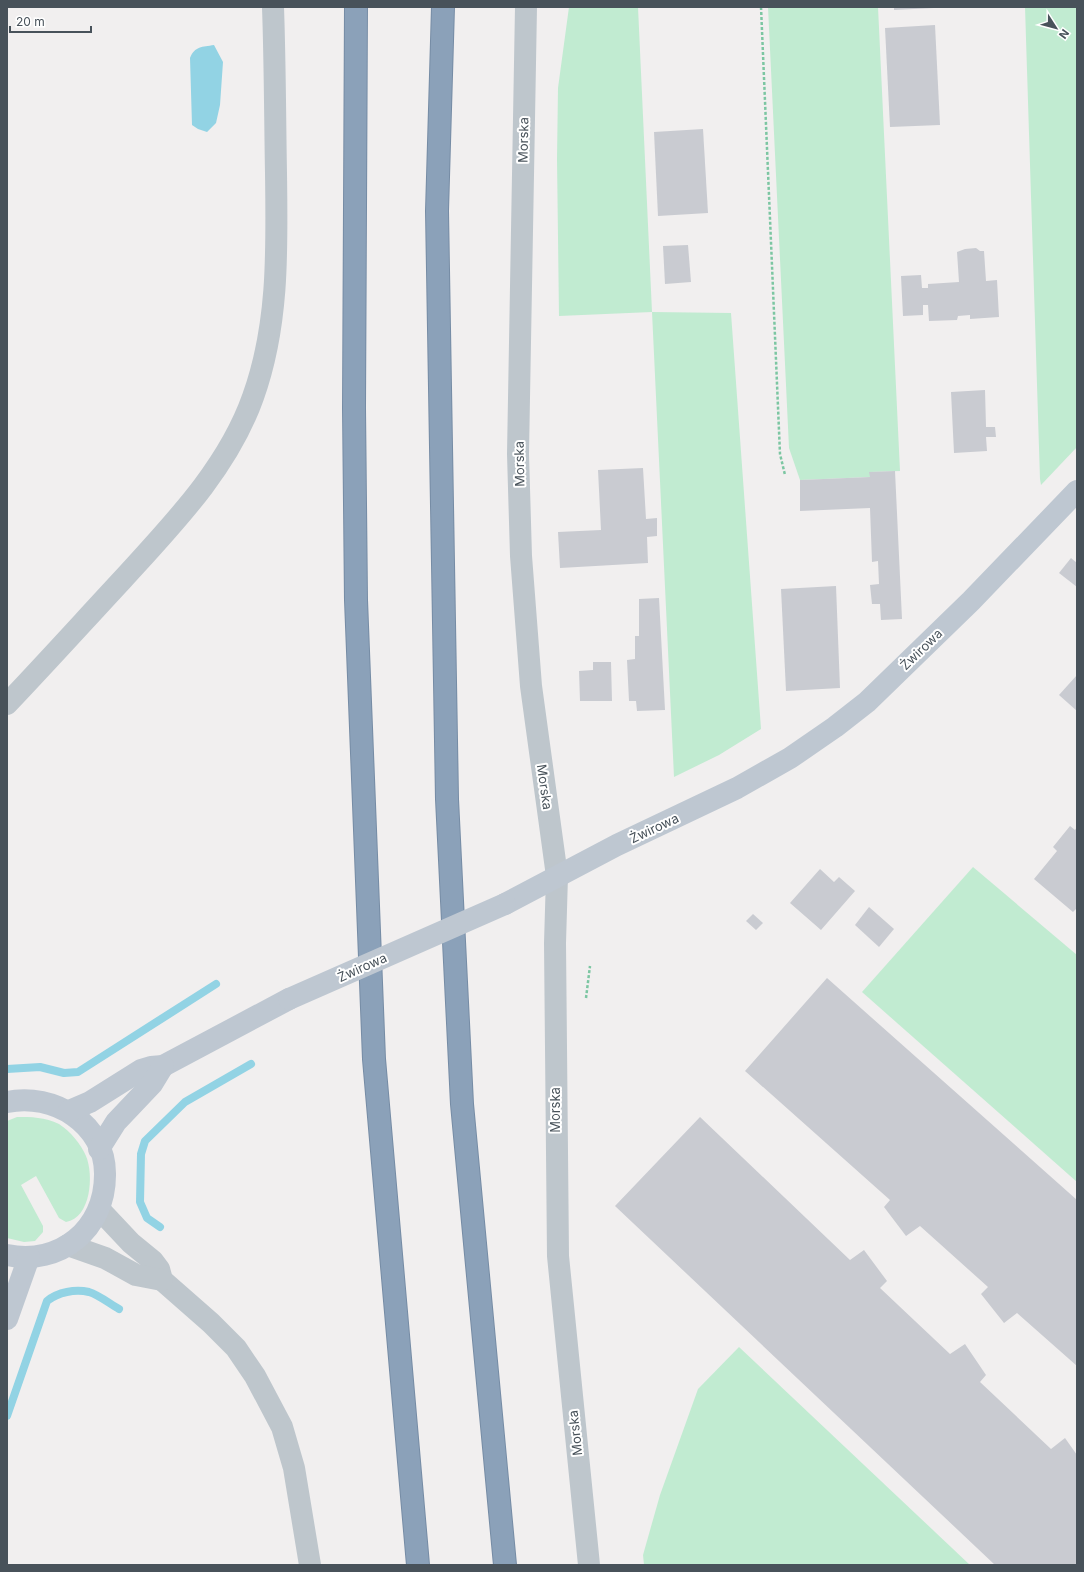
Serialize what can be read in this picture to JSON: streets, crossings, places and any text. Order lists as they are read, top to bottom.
{
  "streets": {
    "street": ["Morska", "Żwirowa"]
  },
  "crossings": [
    ["Morska", "Żwirowa"]
  ],
  "scale_bar": "20 m",
  "north": "bottom right"
}
